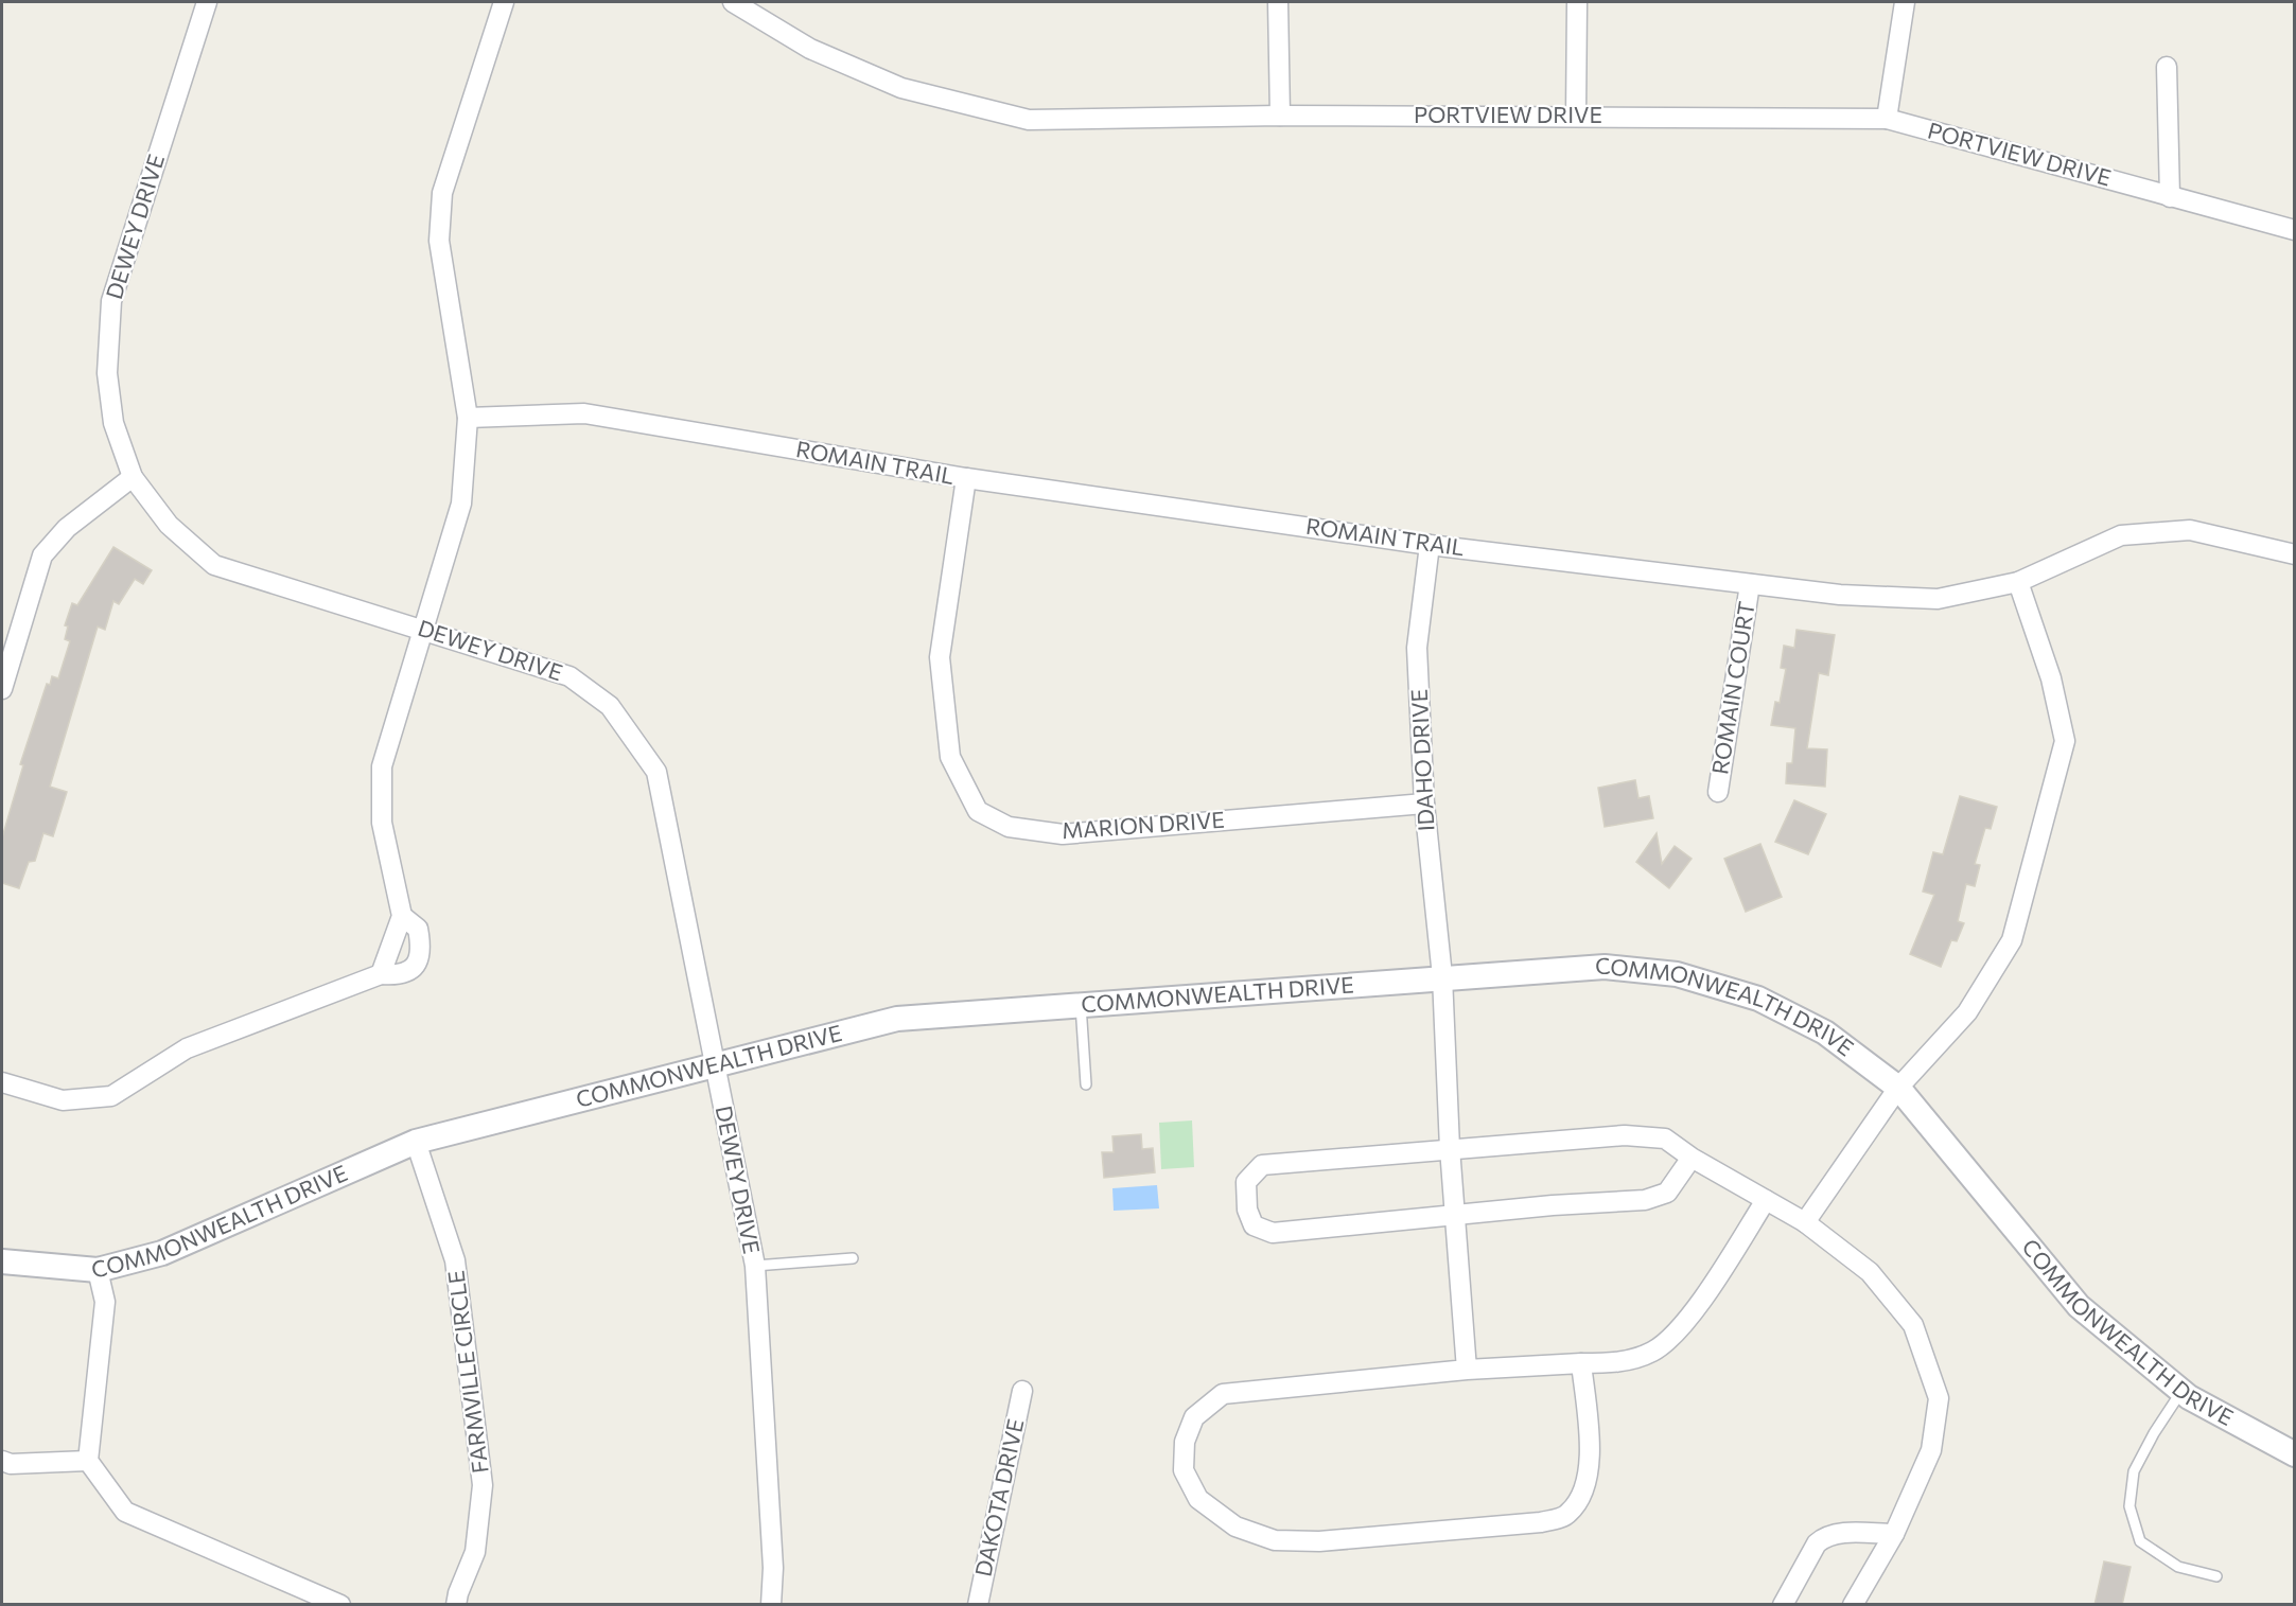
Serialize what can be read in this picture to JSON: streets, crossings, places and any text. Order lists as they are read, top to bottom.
{
  "streets": {
    "street": [
      "PORTVIEW DRIVE",
      "DEWEY DRIVE",
      "ROMAIN TRAIL",
      "ROMAIN COURT",
      "IDAHO DRIVE",
      "MARION DRIVE",
      "COMMONWEALTH DRIVE",
      "FARMVILLE CIRCLE",
      "DAKOTA DRIVE"
    ]
  },
  "crossings": [
    ["DEWEY DRIVE", "COMMONWEALTH DRIVE"],
    ["ROMAIN TRAIL", "ROMAIN COURT"],
    ["ROMAIN TRAIL", "IDAHO DRIVE"],
    ["ROMAIN TRAIL", "MARION DRIVE"],
    ["IDAHO DRIVE", "MARION DRIVE"],
    ["IDAHO DRIVE", "COMMONWEALTH DRIVE"],
    ["COMMONWEALTH DRIVE", "FARMVILLE CIRCLE"]
  ]
}
